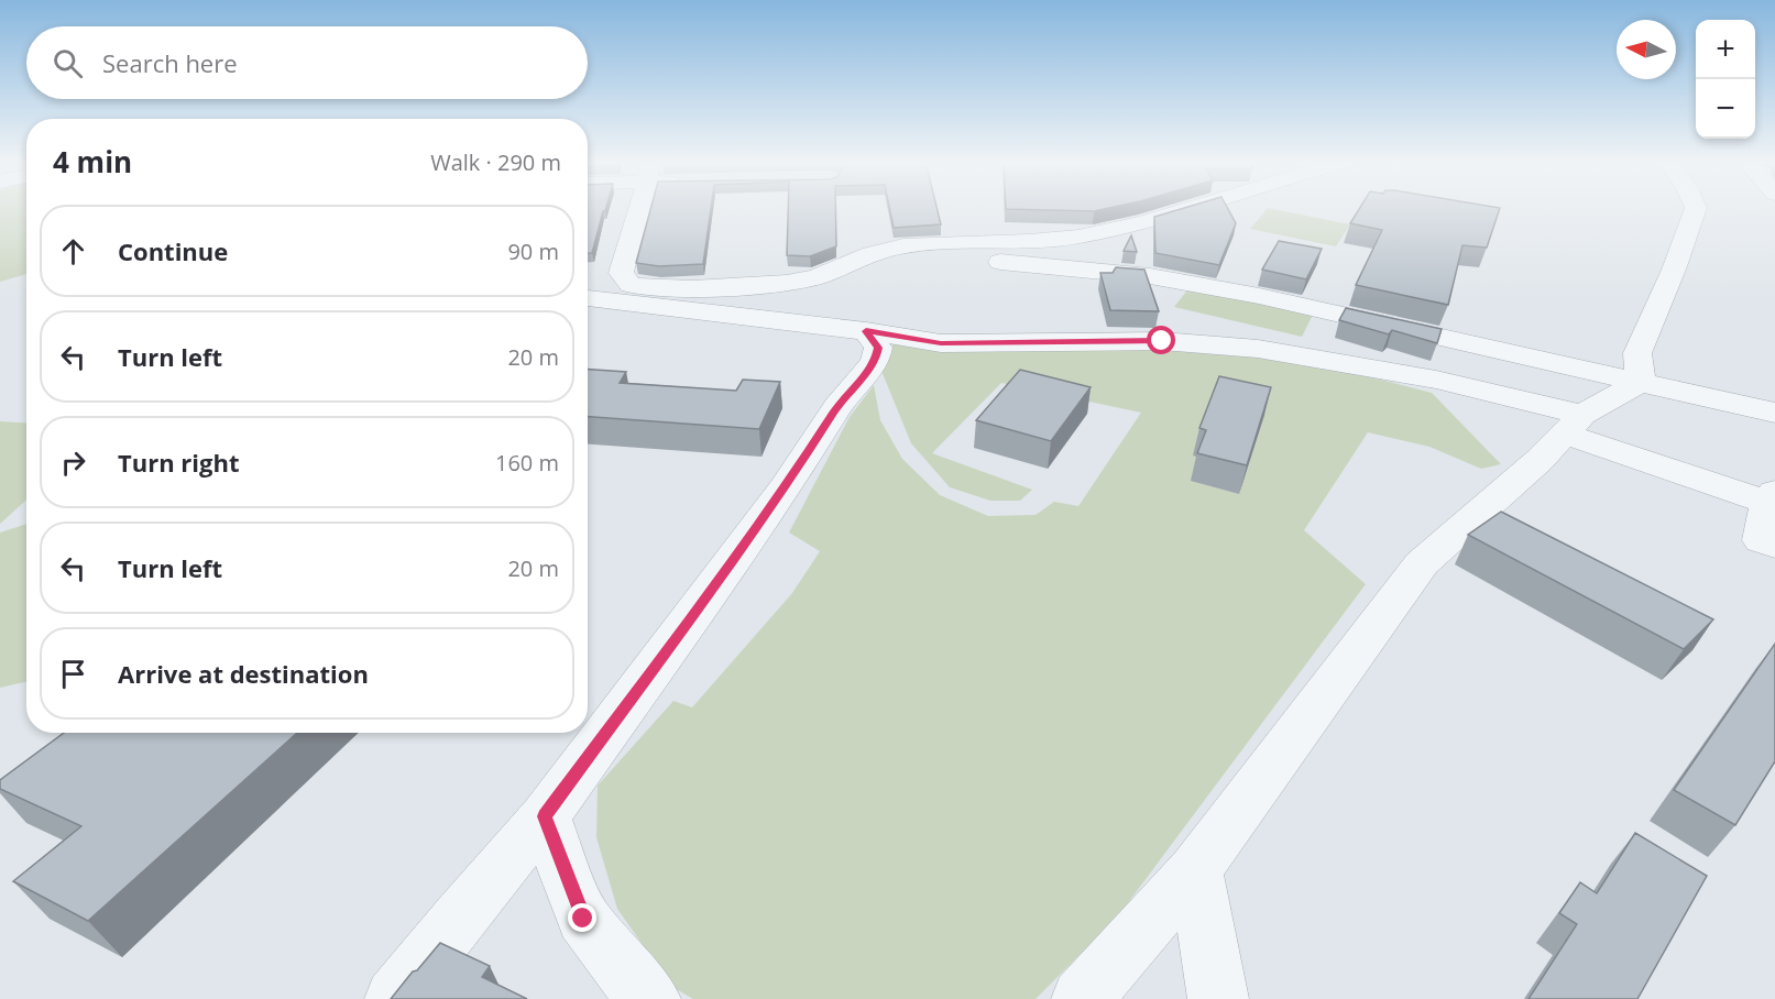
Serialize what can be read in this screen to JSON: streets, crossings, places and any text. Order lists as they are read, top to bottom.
{
  "north": "left",
  "page": {
    "map_buttons": ["+", "−"],
    "search": "Search here",
    "heading": ["4 min", "Walk · 290 m"],
    "list": [
      ["Continue", "90 m"],
      ["Turn left", "20 m"],
      ["Turn right", "160 m"],
      ["Turn left", "20 m"],
      "Arrive at destination"
    ]
  }
}
